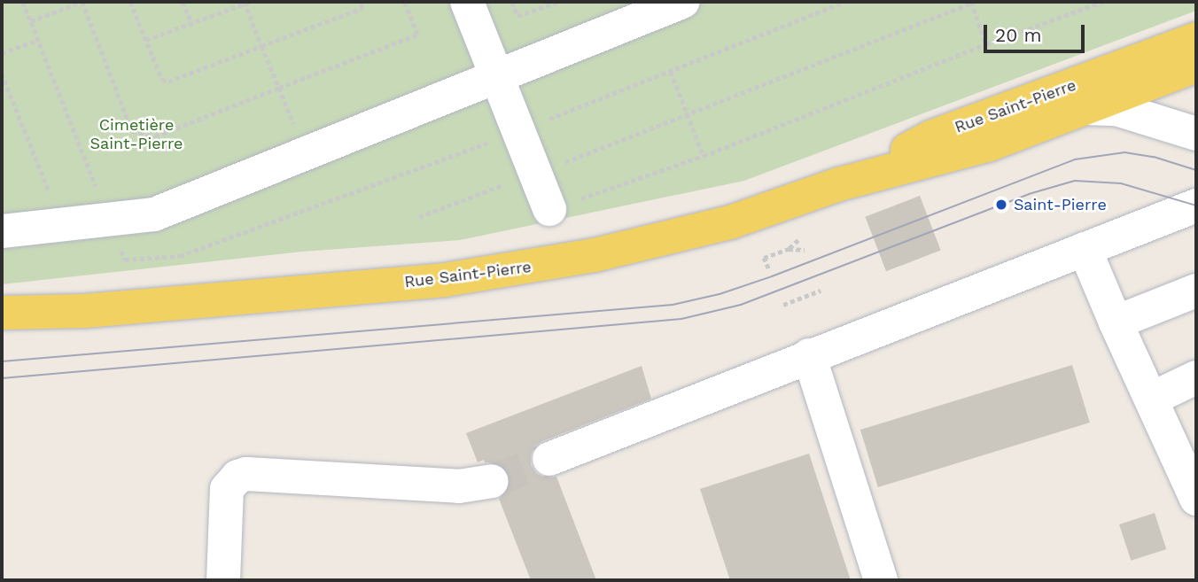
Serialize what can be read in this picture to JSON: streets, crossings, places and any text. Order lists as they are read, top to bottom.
{
  "streets": {
    "main road": ["Rue Saint-Pierre"]
  },
  "parks": ["Cimetière Saint-Pierre"],
  "places": ["Saint-Pierre"],
  "scale_bar": "20 m"
}
